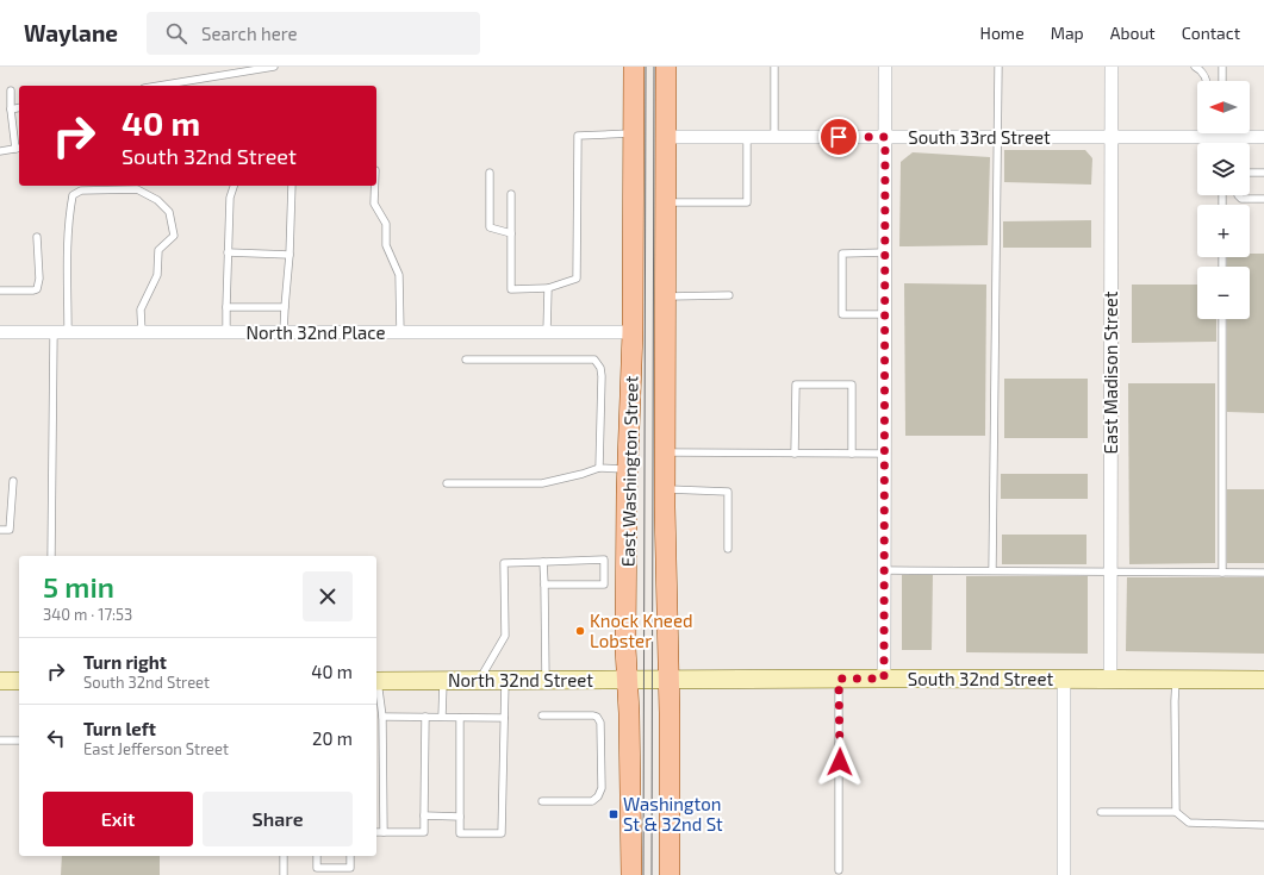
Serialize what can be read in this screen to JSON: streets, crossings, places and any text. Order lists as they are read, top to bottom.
{
  "streets": {
    "main road": ["East Washington Street", "South 32nd Street", "North 32nd Street"],
    "street": ["South 33rd Street", "North 32nd Place", "East Madison Street"]
  },
  "crossings": [
    ["South 33rd Street", "East Madison Street"],
    ["South 33rd Street", "East Washington Street"],
    ["North 32nd Place", "East Washington Street"],
    ["East Madison Street", "South 32nd Street"],
    ["East Washington Street", "South 32nd Street"],
    ["East Washington Street", "North 32nd Street"],
    ["South 32nd Street", "North 32nd Street"]
  ],
  "places": {
    "other": ["Knock Kneed Lobster"],
    "transit": ["Washington St & 32nd St"]
  },
  "north": "left",
  "page": {
    "header": "Waylane",
    "search": "Search here",
    "nav": [
      "Home",
      "Map",
      "About",
      "Contact"
    ],
    "map_buttons": ["+", "−"],
    "turn": ["40 m", "South 32nd Street"],
    "heading": ["5 min", "340 m · 17:53"],
    "list": [
      {
        "name": "Turn right",
        "note": "South 32nd Street",
        "value": "40 m"
      },
      {
        "name": "Turn left",
        "note": "East Jefferson Street",
        "value": "20 m"
      }
    ],
    "buttons": ["Exit", "Share"]
  }
}
